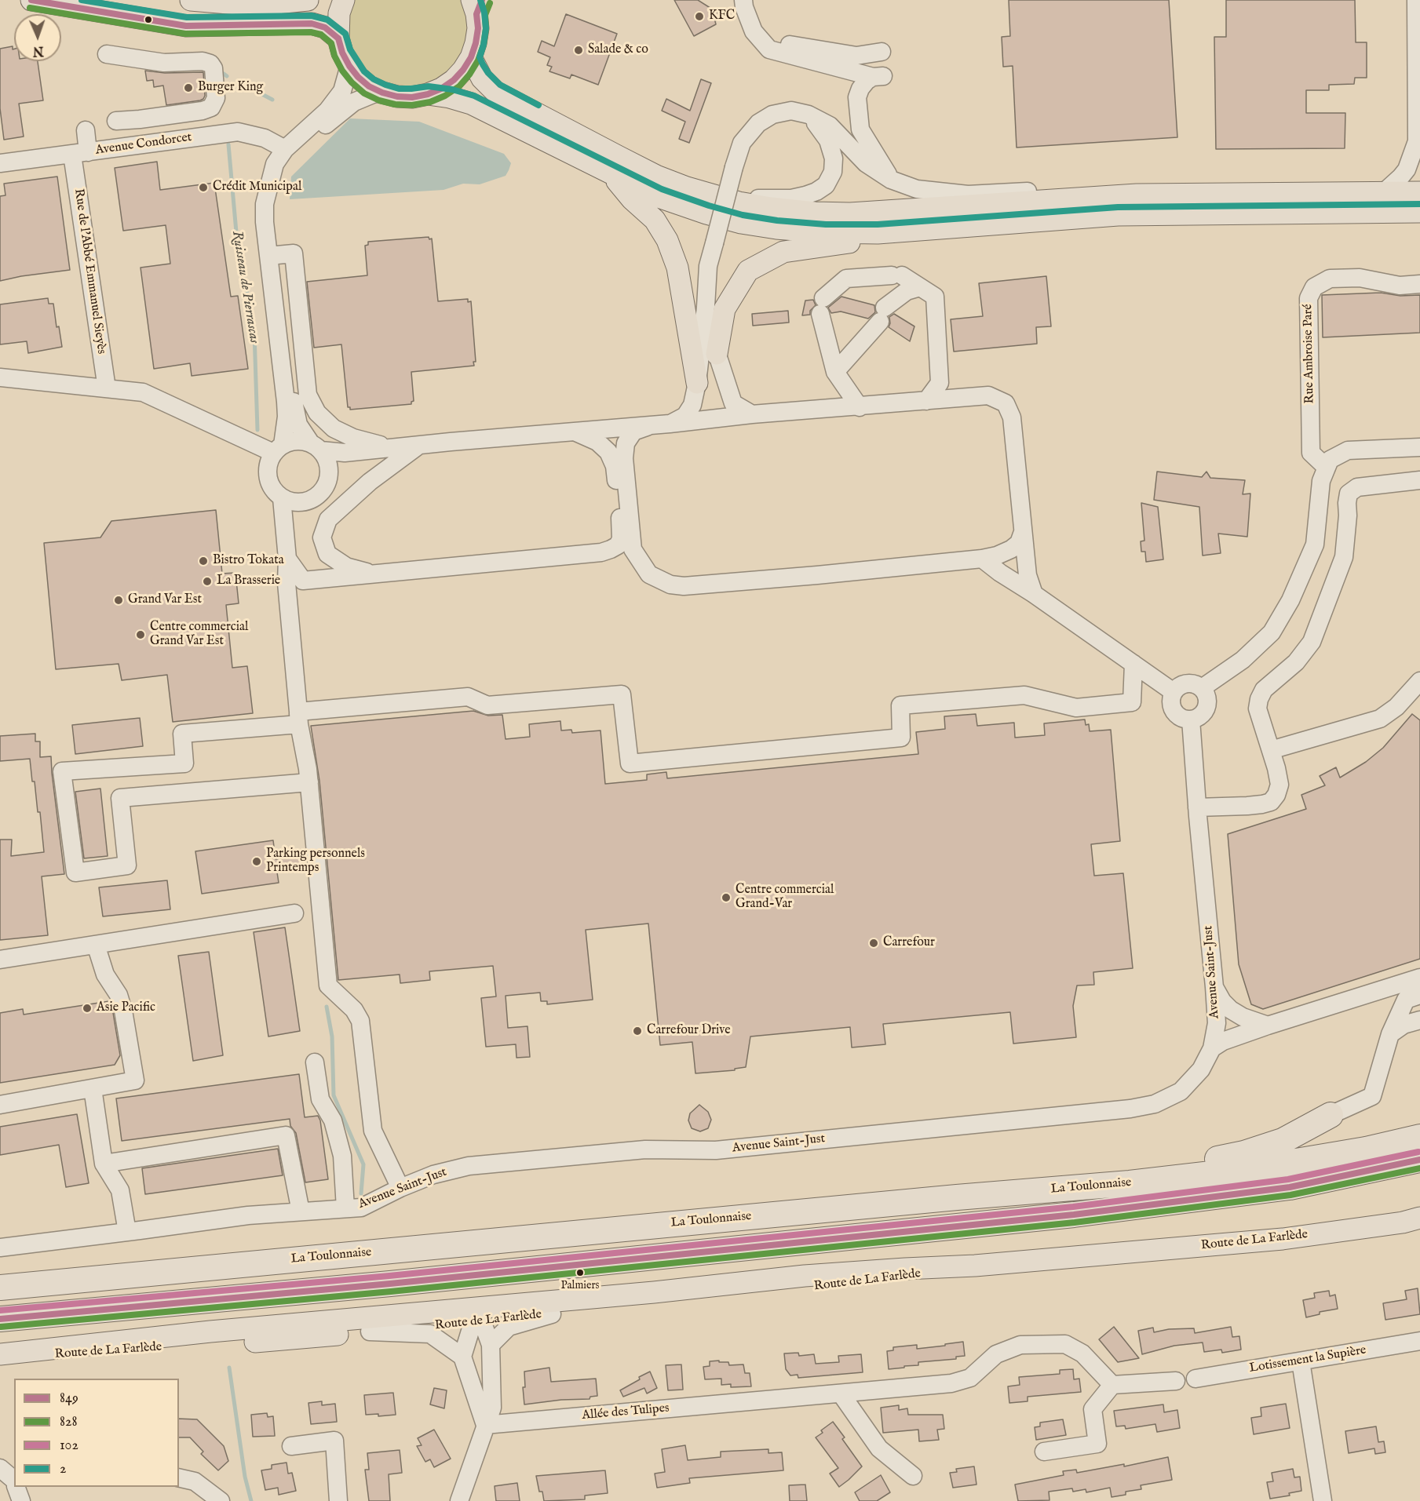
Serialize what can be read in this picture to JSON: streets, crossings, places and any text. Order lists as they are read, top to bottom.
{
  "streets": {
    "highway": ["La Toulonnaise"],
    "main road": ["Route de La Farlède"],
    "street": [
      "Avenue Condorcet",
      "Rue de l'Abbé Emmanuel Sieyès",
      "Rue Ambroise Paré",
      "Avenue Saint-Just",
      "Lotissement la Supière",
      "Allée des Tulipes"
    ]
  },
  "crossings": [
    ["Avenue Condorcet", "Rue de l'Abbé Emmanuel Sieyès"]
  ],
  "water": ["Ruisseau de Pierrascas"],
  "places": [
    "KFC",
    "Salade & co",
    "Burger King",
    "Crédit Municipal",
    "Bistro Tokata",
    "La Brasserie",
    "Grand Var Est",
    "Centre commercial Grand Var Est",
    "Parking personnels Printemps",
    "Centre commercial Grand-Var",
    "Carrefour",
    "Asie Pacific",
    "Carrefour Drive",
    "Palmiers"
  ],
  "lines": [
    "transit line 849",
    "transit line 2",
    "transit line 828",
    "transit line 102"
  ],
  "legend": [
    "849",
    "828",
    "102",
    "2"
  ],
  "north": "bottom"
}
